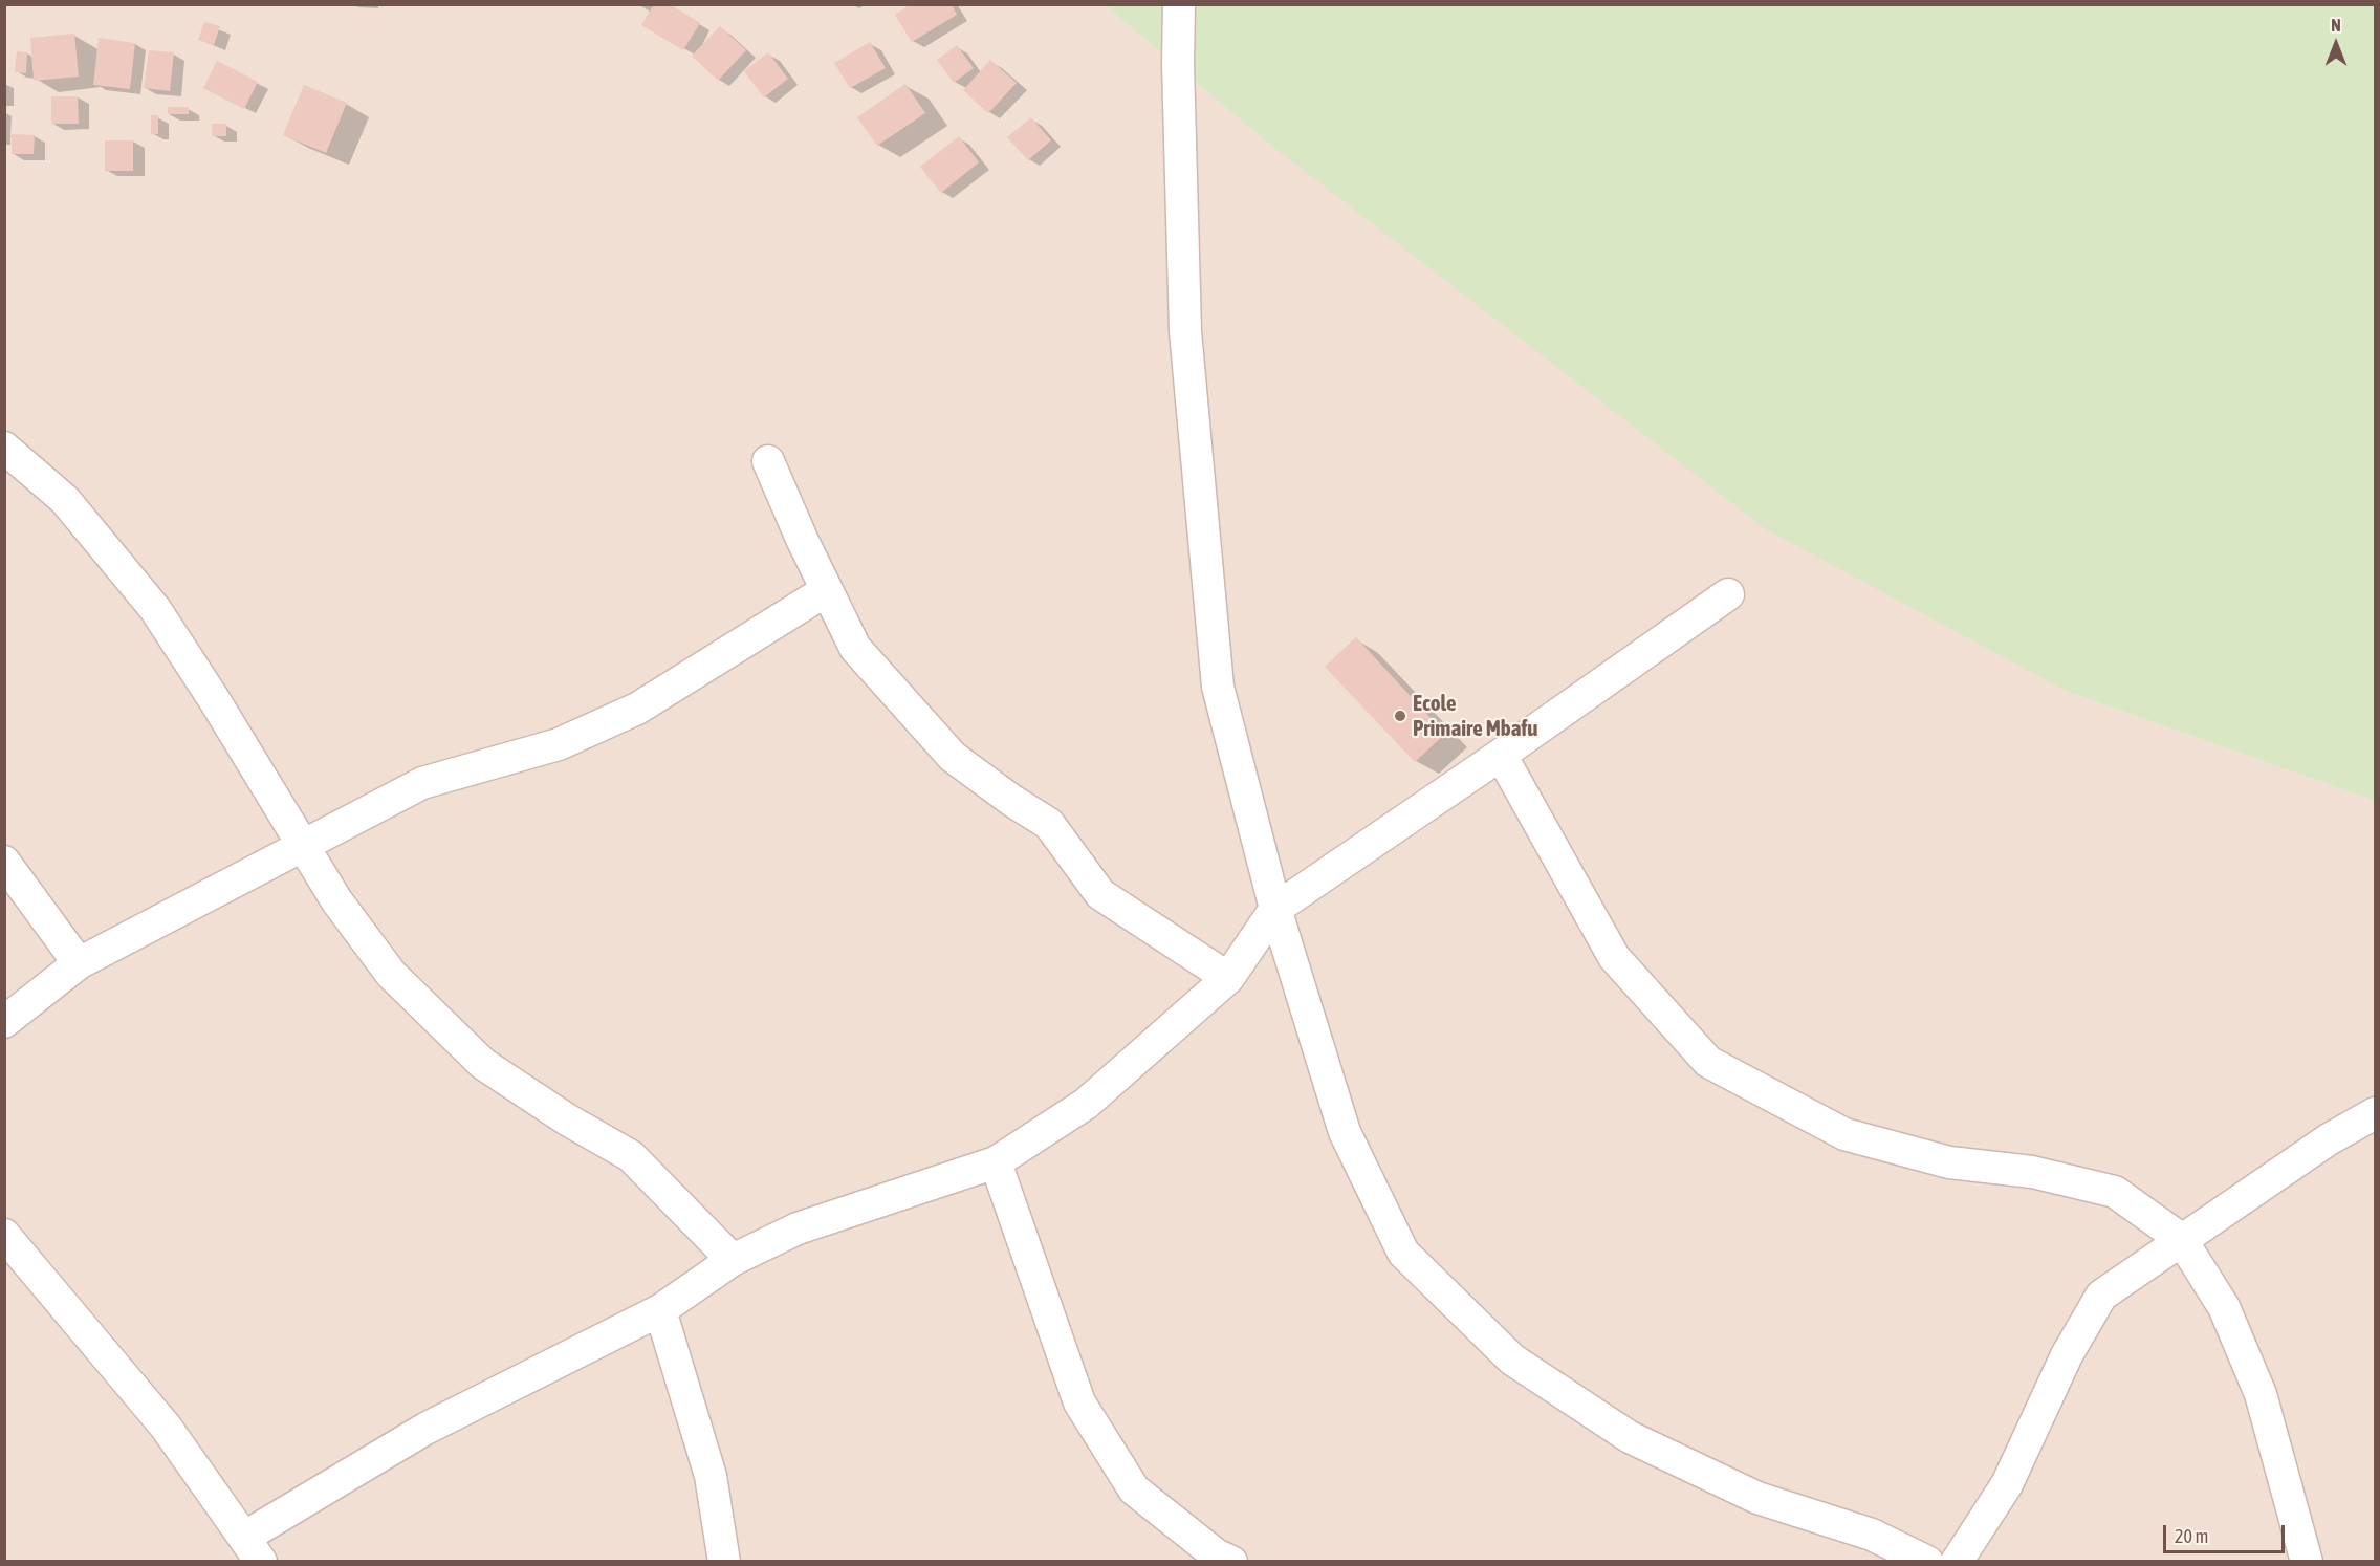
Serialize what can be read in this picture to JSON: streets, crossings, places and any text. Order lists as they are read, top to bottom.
{
  "places": ["Ecole Primaire Mbafu"],
  "scale_bar": "20 m",
  "north": "top"
}
